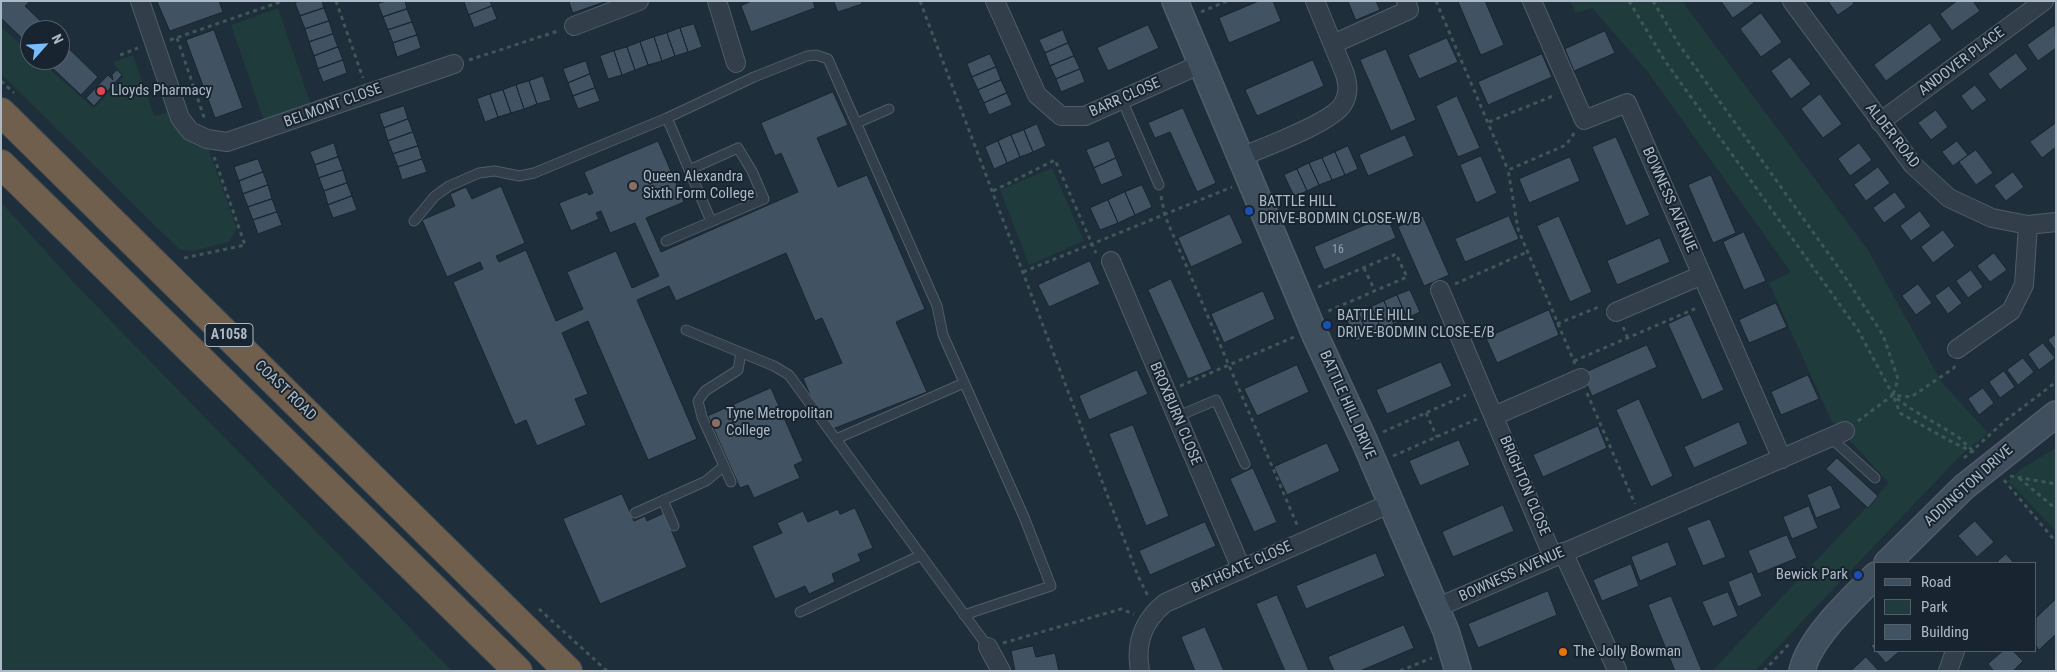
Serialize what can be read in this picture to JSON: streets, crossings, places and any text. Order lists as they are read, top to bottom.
{
  "streets": {
    "highway": ["A1058", "COAST ROAD"],
    "street": [
      "ANDOVER PLACE",
      "BARR CLOSE",
      "BELMONT CLOSE",
      "ALDER ROAD",
      "BOWNESS AVENUE",
      "BATTLE HILL DRIVE",
      "BROXBURN CLOSE",
      "BRIGHTON CLOSE",
      "ADDINGTON DRIVE",
      "BATHGATE CLOSE"
    ]
  },
  "crossings": [
    ["ANDOVER PLACE", "ALDER ROAD"],
    ["BARR CLOSE", "BATTLE HILL DRIVE"],
    ["BOWNESS AVENUE", "BATTLE HILL DRIVE"],
    ["BOWNESS AVENUE", "BRIGHTON CLOSE"],
    ["BATTLE HILL DRIVE", "BATHGATE CLOSE"],
    ["BROXBURN CLOSE", "BATHGATE CLOSE"]
  ],
  "places": [
    "Lloyds Pharmacy",
    "Queen Alexandra Sixth Form College",
    "BATTLE HILL DRIVE-BODMIN CLOSE-W/B",
    "BATTLE HILL DRIVE-BODMIN CLOSE-E/B",
    "Tyne Metropolitan College",
    "Bewick Park",
    "The Jolly Bowman"
  ],
  "house_numbers": ["16"],
  "legend": ["Road", "Park", "Building"],
  "north": "top right"
}
